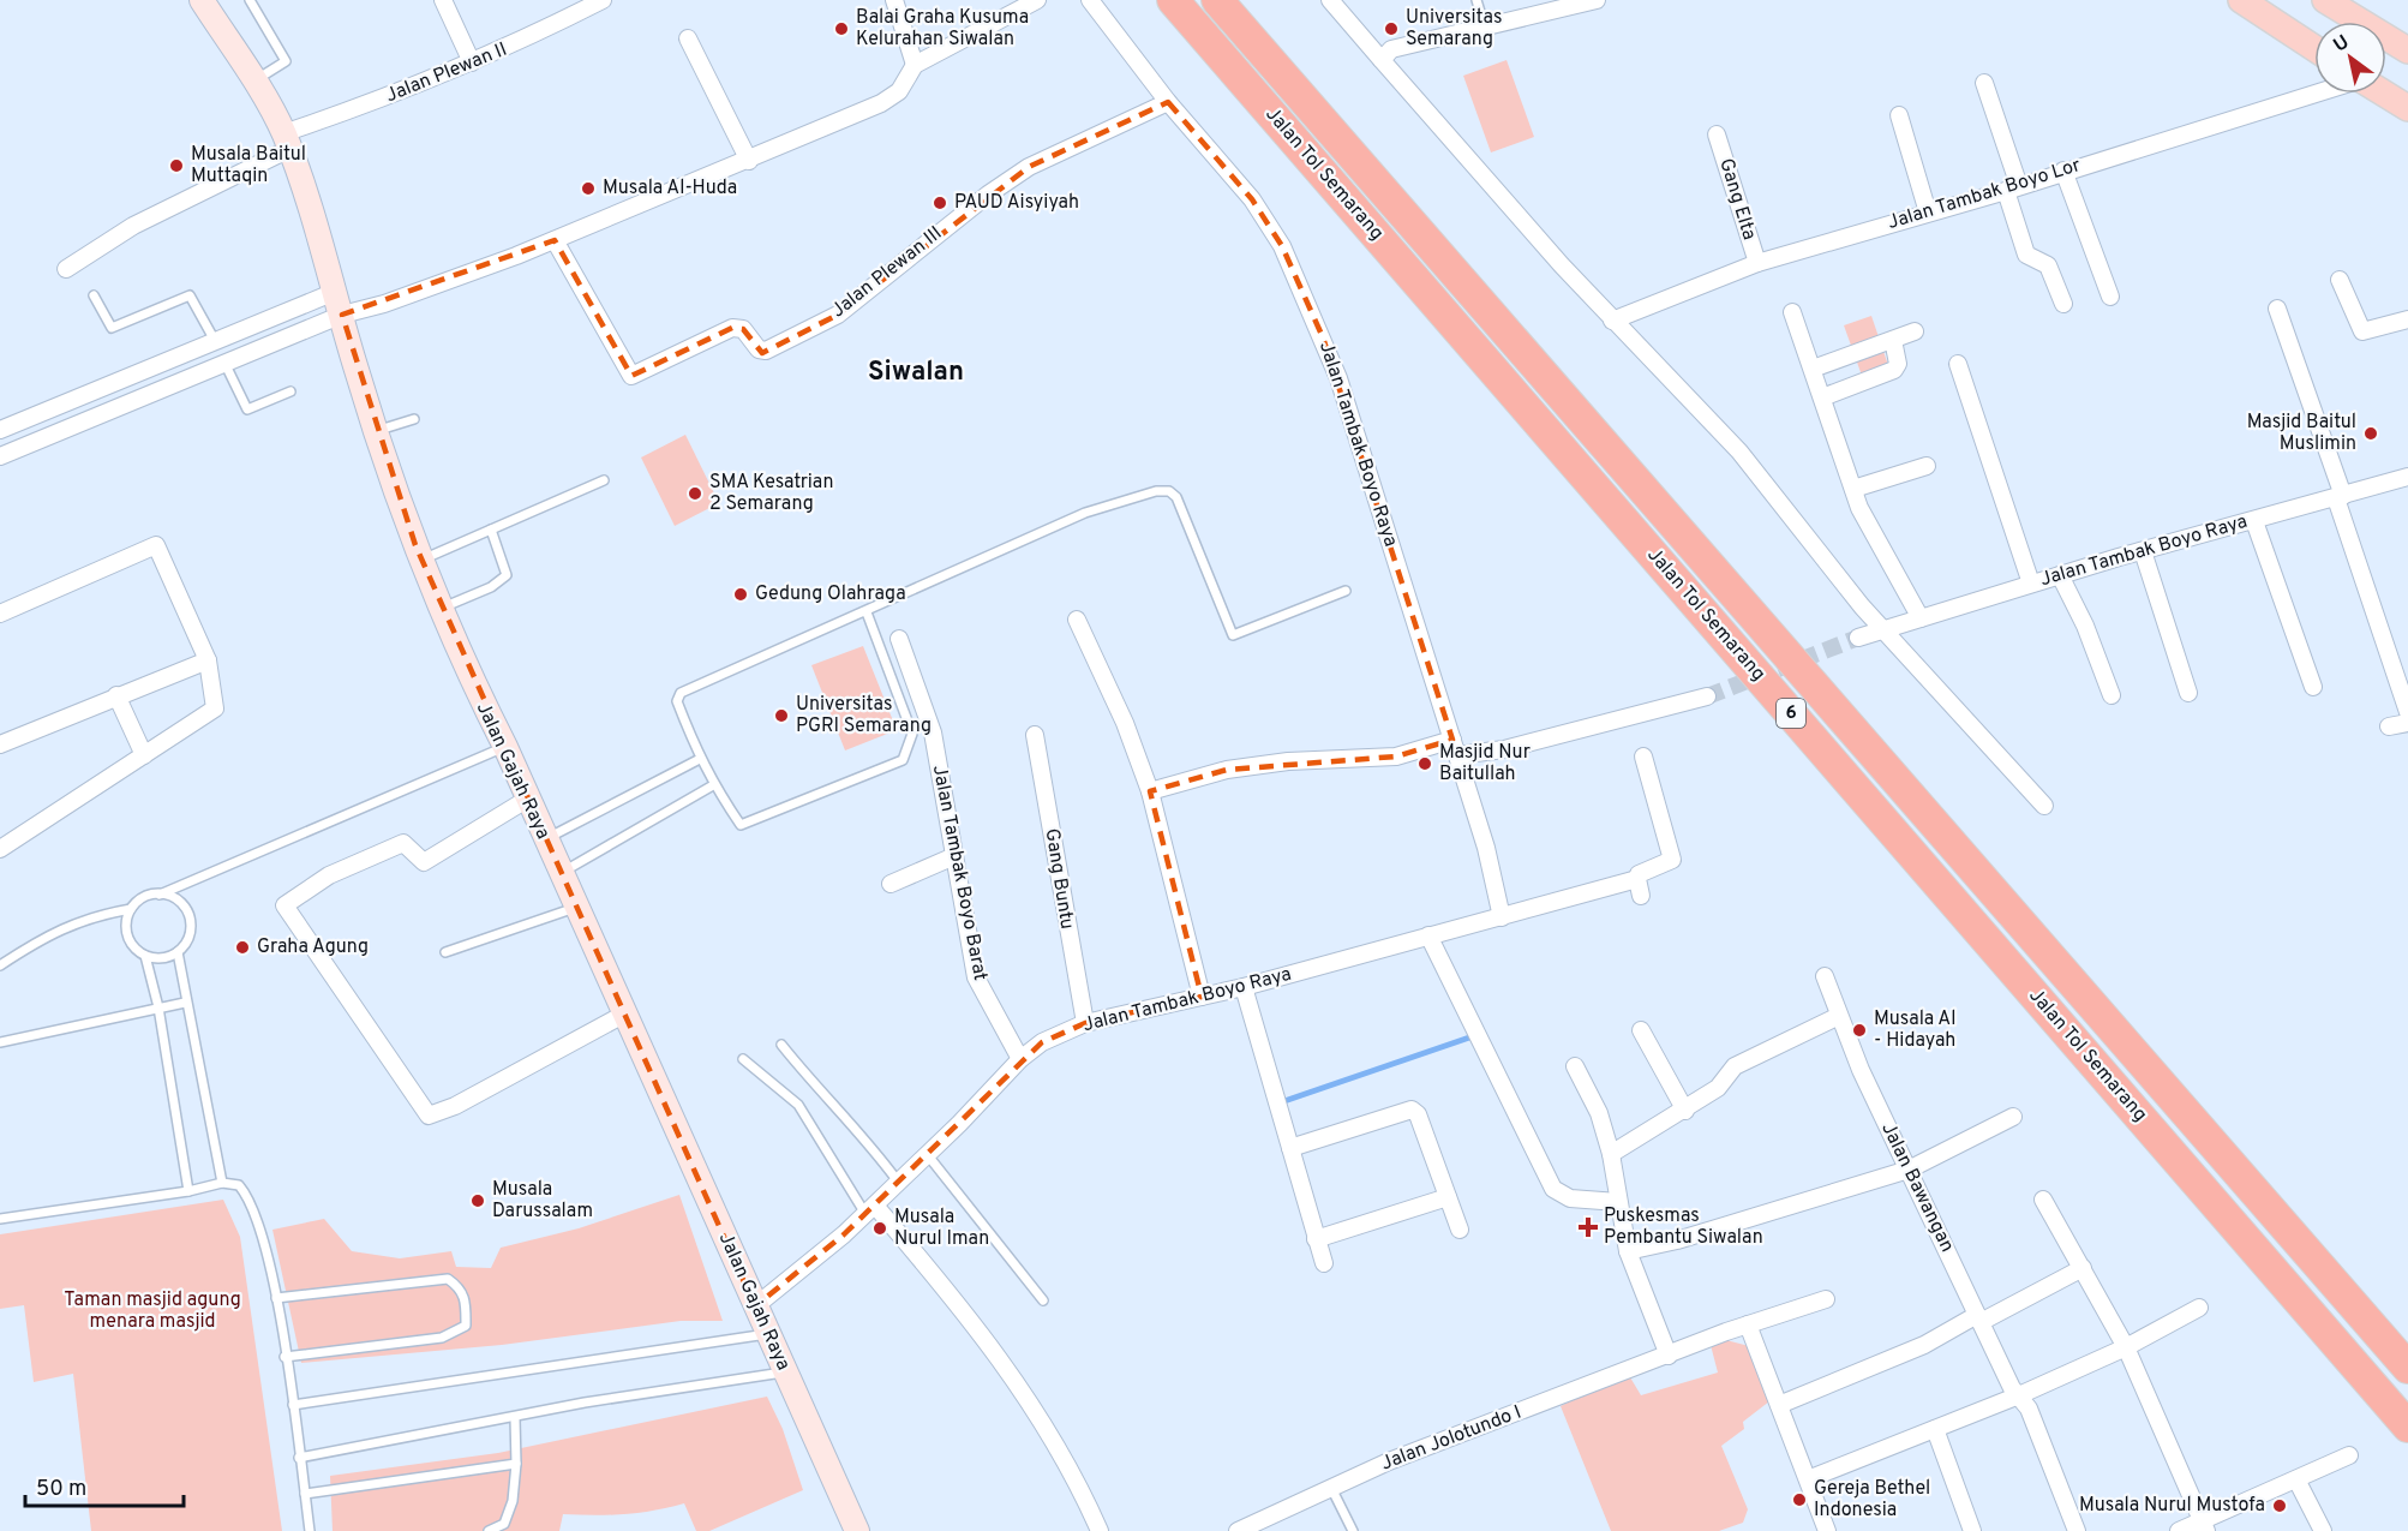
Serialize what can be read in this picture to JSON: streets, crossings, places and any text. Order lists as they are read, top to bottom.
{
  "streets": {
    "highway": ["Jalan Tol Semarang", "6"],
    "main road": ["Jalan Gajah Raya"],
    "street": [
      "Jalan Plewan II",
      "Jalan Tambak Boyo Lor",
      "Gang Elta",
      "Jalan Plewan III",
      "Jalan Tambak Boyo Raya",
      "Jalan Tambak Boyo Barat",
      "Gang Buntu",
      "Jalan Bawangan",
      "Jalan Jolotundo I"
    ]
  },
  "crossings": [
    ["Jalan Plewan II", "Jalan Gajah Raya"],
    ["Jalan Tambak Boyo Lor", "Gang Elta"],
    ["Jalan Plewan III", "Jalan Tambak Boyo Raya"],
    ["Jalan Tambak Boyo Raya", "Jalan Gajah Raya"],
    ["Jalan Tambak Boyo Raya", "Jalan Tambak Boyo Barat"],
    ["Jalan Tambak Boyo Raya", "Gang Buntu"]
  ],
  "districts": ["Siwalan"],
  "parks": ["Taman masjid agung menara masjid"],
  "places": {
    "other": [
      "Balai Graha Kusuma Kelurahan Siwalan",
      "Universitas Semarang",
      "Musala Baitul Muttaqin",
      "Musala Al-Huda",
      "PAUD Aisyiyah",
      "Masjid Baitul Muslimin",
      "SMA Kesatrian 2 Semarang",
      "Gedung Olahraga",
      "Universitas PGRI Semarang",
      "Masjid Nur Baitullah",
      "Graha Agung",
      "Musala Al - Hidayah",
      "Musala Darussalam",
      "Musala Nurul Iman",
      "Gereja Bethel Indonesia",
      "Musala Nurul Mustofa"
    ],
    "health": ["Puskesmas Pembantu Siwalan"]
  },
  "scale_bar": "50 m",
  "north": "top left"
}
